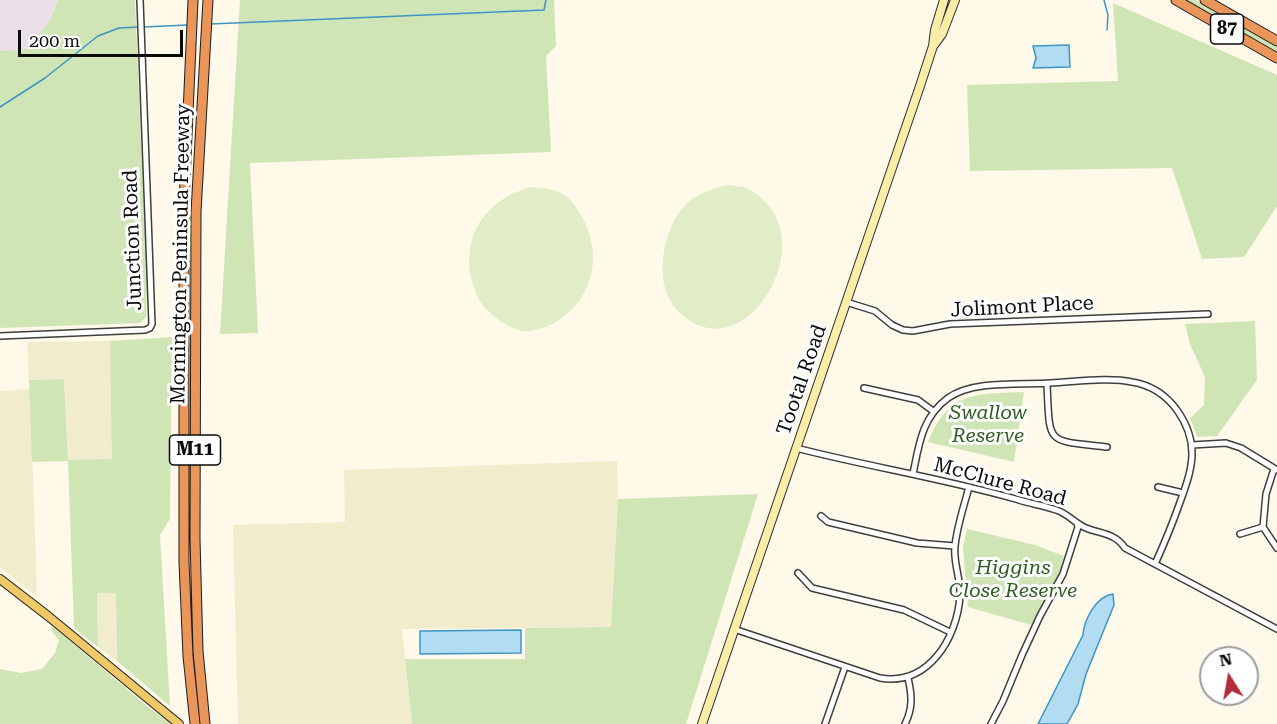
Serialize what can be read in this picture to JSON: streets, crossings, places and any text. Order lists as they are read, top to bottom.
{
  "streets": {
    "highway": ["87", "Mornington Peninsula Freeway", "M11"],
    "main road": ["Tootal Road"],
    "street": ["Junction Road", "Jolimont Place", "McClure Road"]
  },
  "crossings": [
    ["Jolimont Place", "Tootal Road"],
    ["Tootal Road", "McClure Road"]
  ],
  "parks": ["Swallow Reserve", "Higgins Close Reserve"],
  "scale_bar": "200 m",
  "north": "top"
}
